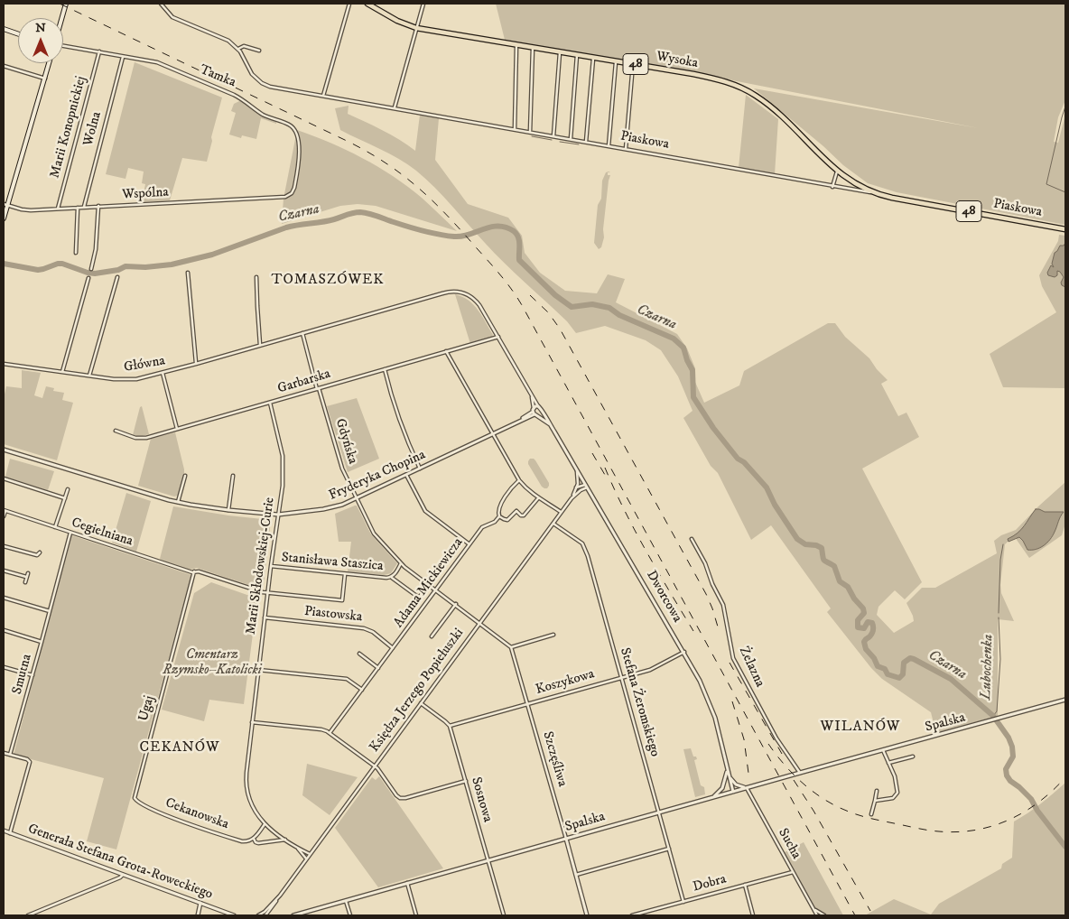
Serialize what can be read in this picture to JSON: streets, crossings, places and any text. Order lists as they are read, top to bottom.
{
  "streets": {
    "main road": ["Wysoka", "48", "Piaskowa"],
    "street": [
      "Tamka",
      "Marii Konopnickiej",
      "Wolna",
      "Wspólna",
      "Główna",
      "Garbarska",
      "Gdyńska",
      "Fryderyka Chopina",
      "Cegielniana",
      "Stanisława Staszica",
      "Marii Skłodowskiej-Curie",
      "Adama Mickiewicza",
      "Dworcowa",
      "Piastowska",
      "Żelazna",
      "Smutna",
      "Koszykowa",
      "Księdza Jerzego Popiełuszki",
      "Stefana Żeromskiego",
      "Ugaj",
      "Spalska",
      "Szczęśliwa",
      "Sosnowa",
      "Cekanowska",
      "Sucha",
      "Generała Stefana Grota-Roweckiego",
      "Dobra"
    ]
  },
  "crossings": [
    ["Wysoka", "Piaskowa"],
    ["Tamka", "Marii Konopnickiej"],
    ["Tamka", "Wolna"],
    ["Tamka", "Wspólna"],
    ["Marii Konopnickiej", "Wspólna"],
    ["Wolna", "Wspólna"],
    ["Główna", "Garbarska"],
    ["Główna", "Gdyńska"],
    ["Garbarska", "Gdyńska"],
    ["Garbarska", "Marii Skłodowskiej-Curie"],
    ["Gdyńska", "Fryderyka Chopina"],
    ["Gdyńska", "Stanisława Staszica"],
    ["Gdyńska", "Adama Mickiewicza"],
    ["Gdyńska", "Księdza Jerzego Popiełuszki"],
    ["Fryderyka Chopina", "Marii Skłodowskiej-Curie"],
    ["Fryderyka Chopina", "Dworcowa"],
    ["Cegielniana", "Stanisława Staszica"],
    ["Cegielniana", "Marii Skłodowskiej-Curie"],
    ["Cegielniana", "Smutna"],
    ["Cegielniana", "Ugaj"],
    ["Stanisława Staszica", "Marii Skłodowskiej-Curie"],
    ["Marii Skłodowskiej-Curie", "Piastowska"],
    ["Marii Skłodowskiej-Curie", "Księdza Jerzego Popiełuszki"],
    ["Marii Skłodowskiej-Curie", "Cekanowska"],
    ["Adama Mickiewicza", "Piastowska"],
    ["Dworcowa", "Koszykowa"],
    ["Dworcowa", "Księdza Jerzego Popiełuszki"],
    ["Dworcowa", "Spalska"],
    ["Żelazna", "Spalska"],
    ["Koszykowa", "Stefana Żeromskiego"],
    ["Koszykowa", "Szczęśliwa"],
    ["Koszykowa", "Sosnowa"],
    ["Księdza Jerzego Popiełuszki", "Stefana Żeromskiego"],
    ["Stefana Żeromskiego", "Spalska"],
    ["Stefana Żeromskiego", "Dobra"],
    ["Ugaj", "Cekanowska"],
    ["Spalska", "Szczęśliwa"],
    ["Spalska", "Sosnowa"],
    ["Spalska", "Sucha"],
    ["Sucha", "Dobra"]
  ],
  "districts": ["TOMASZÓWEK", "WILANÓW", "CEKANÓW"],
  "water": ["Czarna", "Lubochenka"],
  "parks": ["Cmentarz Rzymsko–Katolicki"],
  "north": "top"
}
